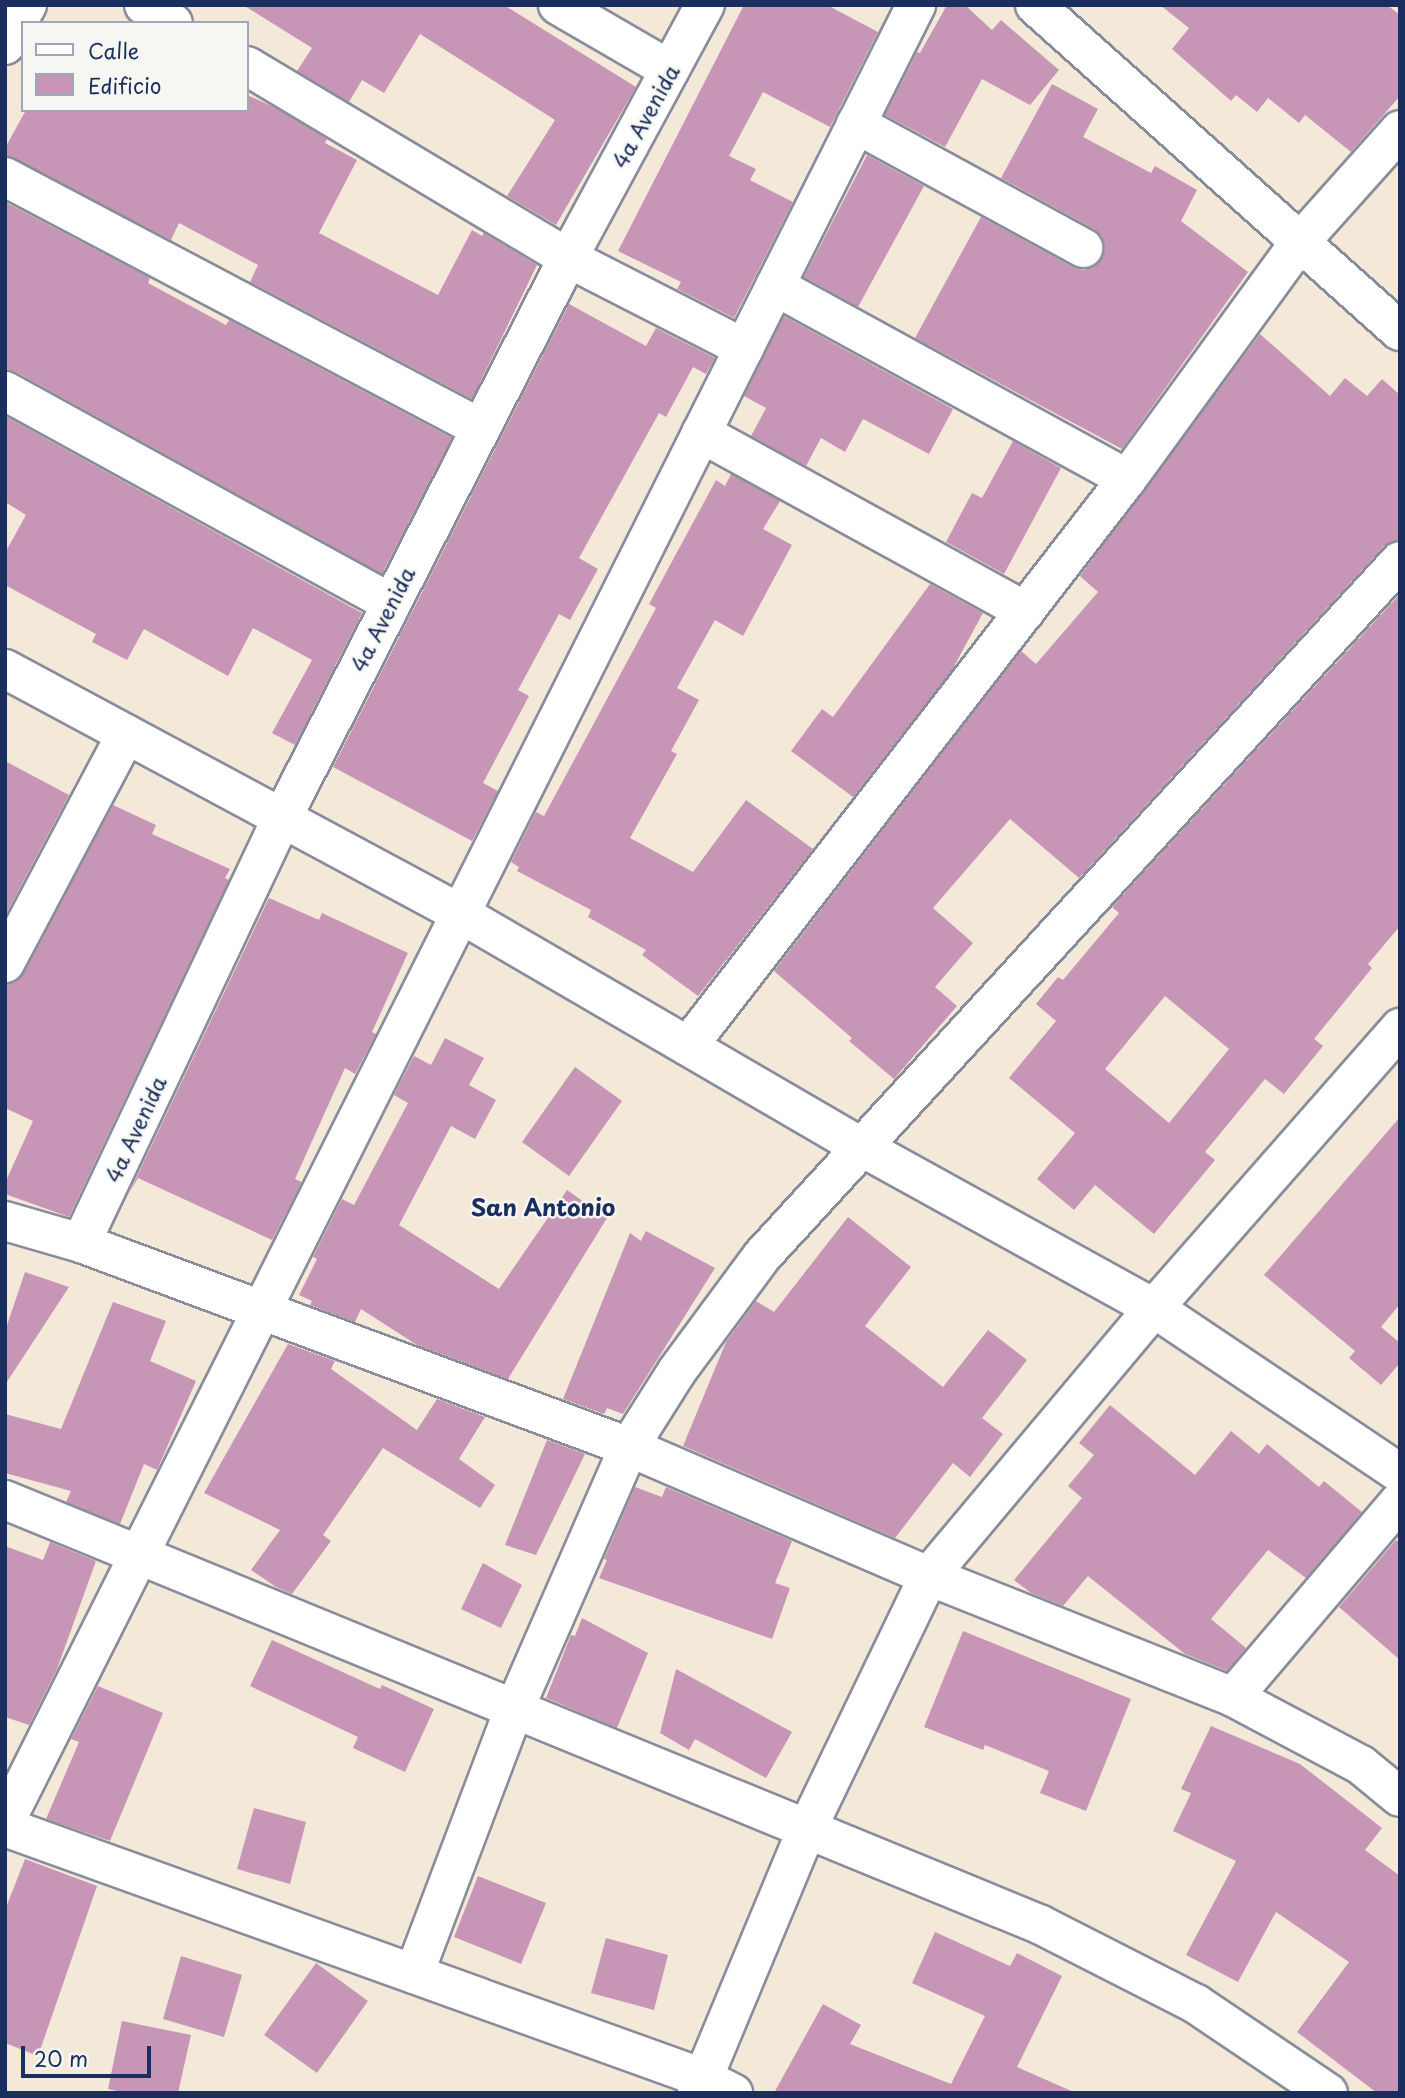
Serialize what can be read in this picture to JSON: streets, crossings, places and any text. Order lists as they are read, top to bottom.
{
  "streets": {
    "street": ["4a Avenida"]
  },
  "districts": ["San Antonio"],
  "legend": ["Calle", "Edificio"],
  "scale_bar": "20 m"
}
